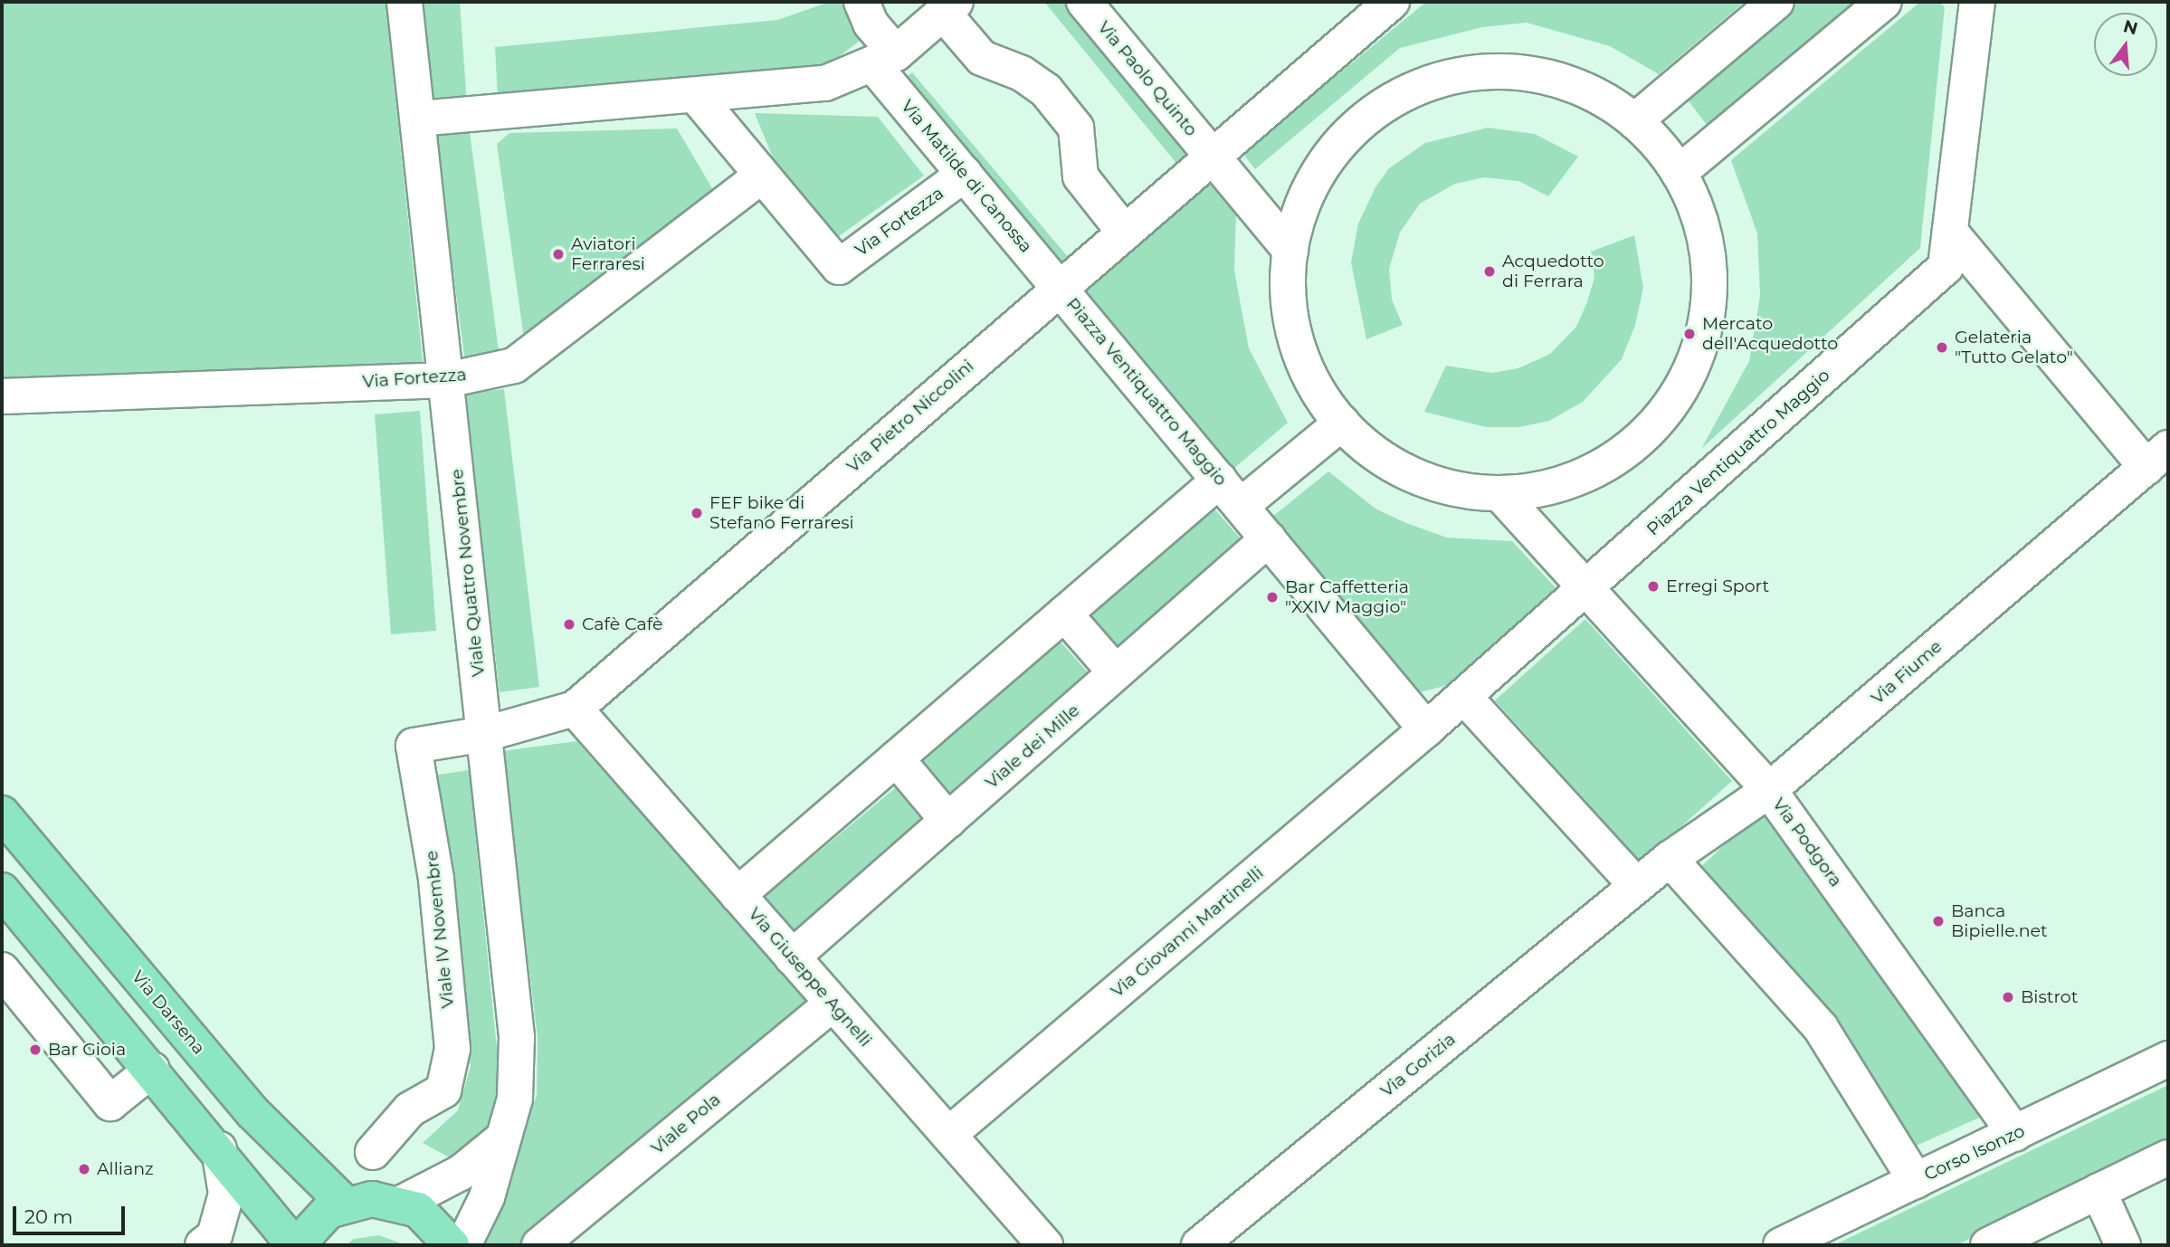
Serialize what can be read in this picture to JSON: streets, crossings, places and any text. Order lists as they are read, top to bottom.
{
  "streets": {
    "main road": ["Via Darsena"],
    "street": [
      "Via Paolo Quinto",
      "Via Matilde di Canossa",
      "Via Fortezza",
      "Piazza Ventiquattro Maggio",
      "Via Pietro Niccolini",
      "Viale Quattro Novembre",
      "Via Fiume",
      "Viale dei Mille",
      "Via Podgora",
      "Viale IV Novembre",
      "Via Giovanni Martinelli",
      "Via Giuseppe Agnelli",
      "Via Gorizia",
      "Viale Pola",
      "Corso Isonzo"
    ]
  },
  "crossings": [
    ["Via Paolo Quinto", "Piazza Ventiquattro Maggio"],
    ["Via Matilde di Canossa", "Via Fortezza"],
    ["Via Matilde di Canossa", "Piazza Ventiquattro Maggio"],
    ["Via Matilde di Canossa", "Via Pietro Niccolini"],
    ["Via Fortezza", "Viale Quattro Novembre"],
    ["Piazza Ventiquattro Maggio", "Via Pietro Niccolini"],
    ["Piazza Ventiquattro Maggio", "Viale dei Mille"],
    ["Piazza Ventiquattro Maggio", "Via Podgora"],
    ["Piazza Ventiquattro Maggio", "Via Giovanni Martinelli"],
    ["Via Pietro Niccolini", "Viale Quattro Novembre"],
    ["Via Pietro Niccolini", "Viale IV Novembre"],
    ["Via Pietro Niccolini", "Via Giuseppe Agnelli"],
    ["Viale Quattro Novembre", "Viale IV Novembre"],
    ["Via Fiume", "Via Podgora"],
    ["Via Fiume", "Via Gorizia"],
    ["Viale dei Mille", "Via Giuseppe Agnelli"],
    ["Via Podgora", "Corso Isonzo"],
    ["Via Giovanni Martinelli", "Via Giuseppe Agnelli"],
    ["Via Giuseppe Agnelli", "Viale Pola"]
  ],
  "places": [
    "Aviatori Ferraresi",
    "Acquedotto di Ferrara",
    "Mercato dell'Acquedotto",
    "Gelateria \"Tutto Gelato\"",
    "FEF bike di Stefano Ferraresi",
    "Erregi Sport",
    "Bar Caffetteria \"XXIV Maggio\"",
    "Cafè Cafè",
    "Banca Bipielle.net",
    "Bistrot",
    "Bar Gioia",
    "Allianz"
  ],
  "scale_bar": "20 m",
  "north": "top"
}
